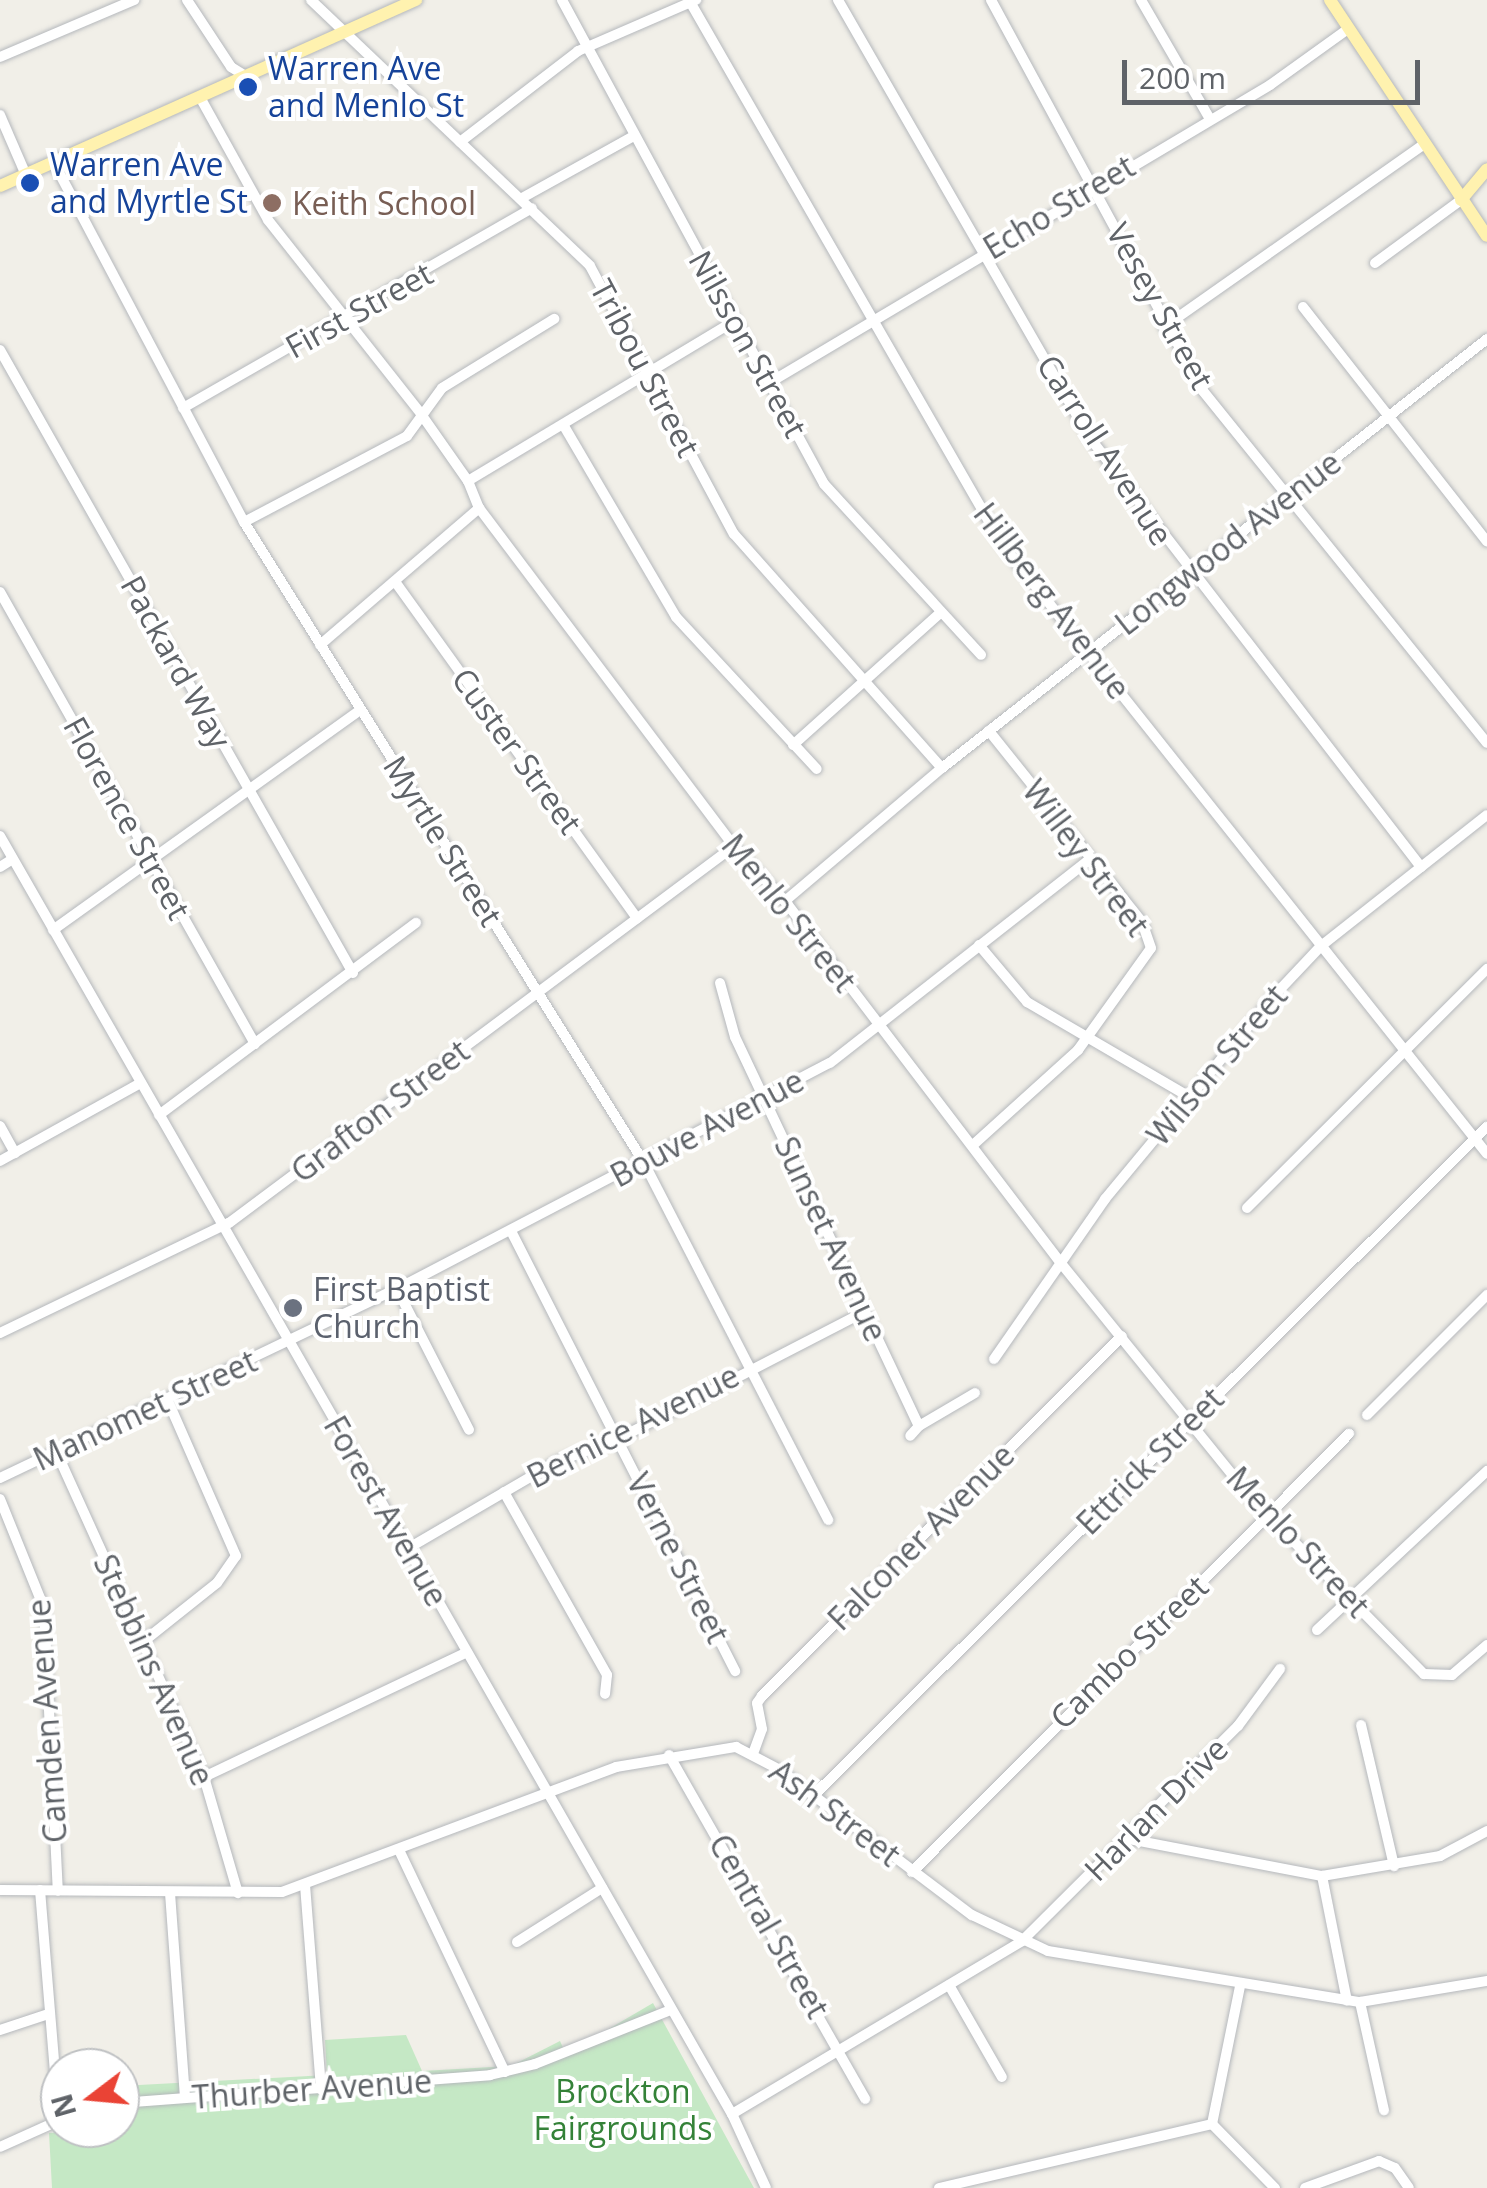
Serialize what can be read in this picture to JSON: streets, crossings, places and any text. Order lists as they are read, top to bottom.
{
  "streets": {
    "street": [
      "Echo Street",
      "Vesey Street",
      "First Street",
      "Nilsson Street",
      "Tribou Street",
      "Carroll Avenue",
      "Longwood Avenue",
      "Hillberg Avenue",
      "Packard Way",
      "Custer Street",
      "Florence Street",
      "Myrtle Street",
      "Willey Street",
      "Menlo Street",
      "Wilson Street",
      "Grafton Street",
      "Bouve Avenue",
      "Sunset Avenue",
      "Manomet Street",
      "Bernice Avenue",
      "Ettrick Street",
      "Forest Avenue",
      "Falconer Avenue",
      "Verne Street",
      "Cambo Street",
      "Stebbins Avenue",
      "Camden Avenue",
      "Harlan Drive",
      "Ash Street",
      "Central Street",
      "Thurber Avenue"
    ]
  },
  "crossings": [
    ["Echo Street", "Vesey Street"],
    ["Echo Street", "Nilsson Street"],
    ["Echo Street", "Carroll Avenue"],
    ["Echo Street", "Hillberg Avenue"],
    ["Vesey Street", "Longwood Avenue"],
    ["First Street", "Tribou Street"],
    ["First Street", "Myrtle Street"],
    ["First Street", "Menlo Street"],
    ["Tribou Street", "Longwood Avenue"],
    ["Carroll Avenue", "Longwood Avenue"],
    ["Carroll Avenue", "Wilson Street"],
    ["Longwood Avenue", "Hillberg Avenue"],
    ["Longwood Avenue", "Willey Street"],
    ["Longwood Avenue", "Menlo Street"],
    ["Hillberg Avenue", "Wilson Street"],
    ["Hillberg Avenue", "Ettrick Street"],
    ["Custer Street", "Grafton Street"],
    ["Myrtle Street", "Grafton Street"],
    ["Myrtle Street", "Bouve Avenue"],
    ["Myrtle Street", "Bernice Avenue"],
    ["Willey Street", "Bouve Avenue"],
    ["Menlo Street", "Wilson Street"],
    ["Menlo Street", "Grafton Street"],
    ["Menlo Street", "Bouve Avenue"],
    ["Menlo Street", "Ettrick Street"],
    ["Menlo Street", "Falconer Avenue"],
    ["Menlo Street", "Cambo Street"],
    ["Grafton Street", "Forest Avenue"],
    ["Bouve Avenue", "Sunset Avenue"],
    ["Bouve Avenue", "Manomet Street"],
    ["Bouve Avenue", "Forest Avenue"],
    ["Bouve Avenue", "Verne Street"],
    ["Sunset Avenue", "Bernice Avenue"],
    ["Manomet Street", "Forest Avenue"],
    ["Manomet Street", "Stebbins Avenue"],
    ["Bernice Avenue", "Forest Avenue"],
    ["Bernice Avenue", "Verne Street"],
    ["Ettrick Street", "Ash Street"],
    ["Forest Avenue", "Harlan Drive"],
    ["Forest Avenue", "Ash Street"],
    ["Forest Avenue", "Thurber Avenue"],
    ["Falconer Avenue", "Ash Street"],
    ["Cambo Street", "Ash Street"],
    ["Stebbins Avenue", "Ash Street"],
    ["Camden Avenue", "Ash Street"],
    ["Harlan Drive", "Ash Street"],
    ["Harlan Drive", "Central Street"],
    ["Ash Street", "Central Street"]
  ],
  "parks": ["Brockton Fairgrounds"],
  "places": [
    "Warren Ave and Menlo St",
    "Warren Ave and Myrtle St",
    "Keith School",
    "First Baptist Church"
  ],
  "scale_bar": "200 m",
  "north": "left"
}
